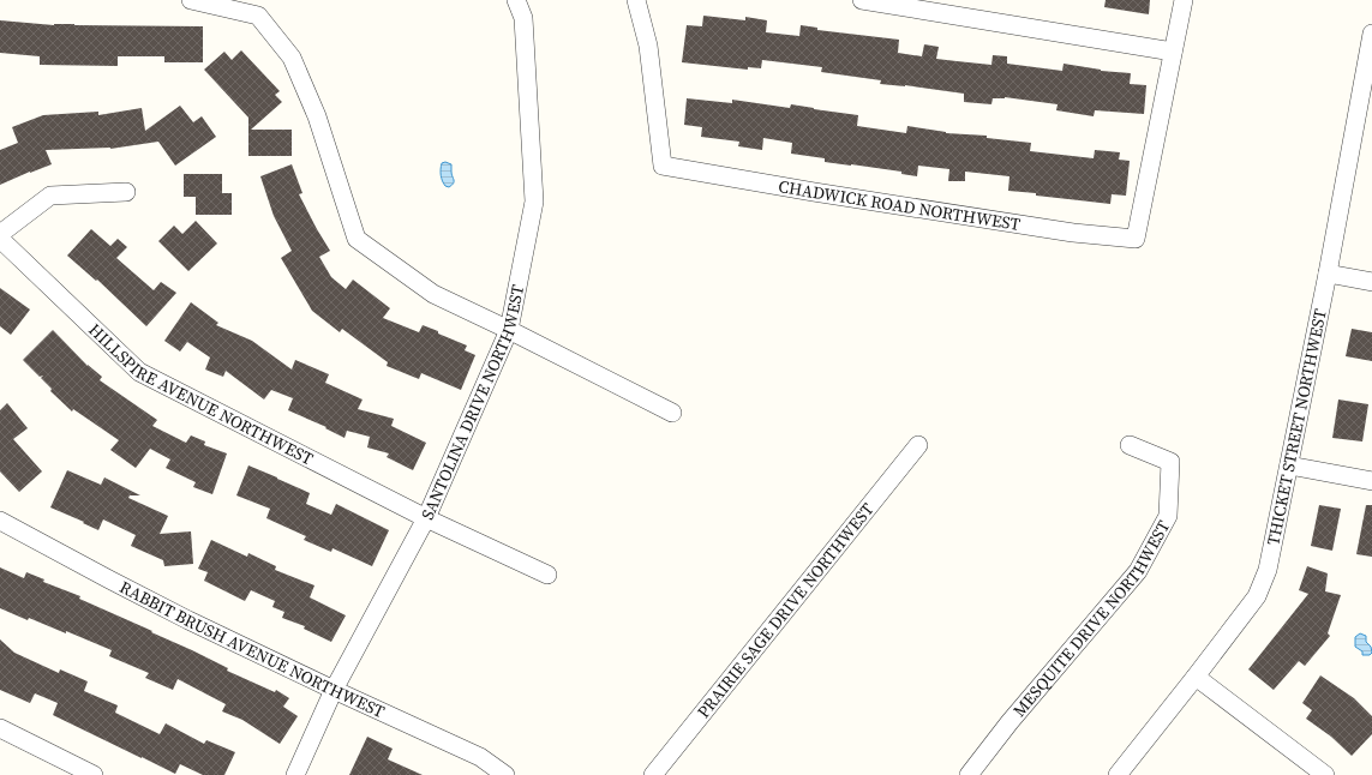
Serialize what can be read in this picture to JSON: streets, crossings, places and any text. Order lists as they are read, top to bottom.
{
  "streets": {
    "street": [
      "CHADWICK ROAD NORTHWEST",
      "HILLSPIRE AVENUE NORTHWEST",
      "SANTOLINA DRIVE NORTHWEST",
      "THICKET STREET NORTHWEST",
      "PRAIRIE SAGE DRIVE NORTHWEST",
      "MESQUITE DRIVE NORTHWEST",
      "RABBIT BRUSH AVENUE NORTHWEST"
    ]
  },
  "crossings": [
    ["HILLSPIRE AVENUE NORTHWEST", "SANTOLINA DRIVE NORTHWEST"],
    ["SANTOLINA DRIVE NORTHWEST", "RABBIT BRUSH AVENUE NORTHWEST"]
  ]
}
